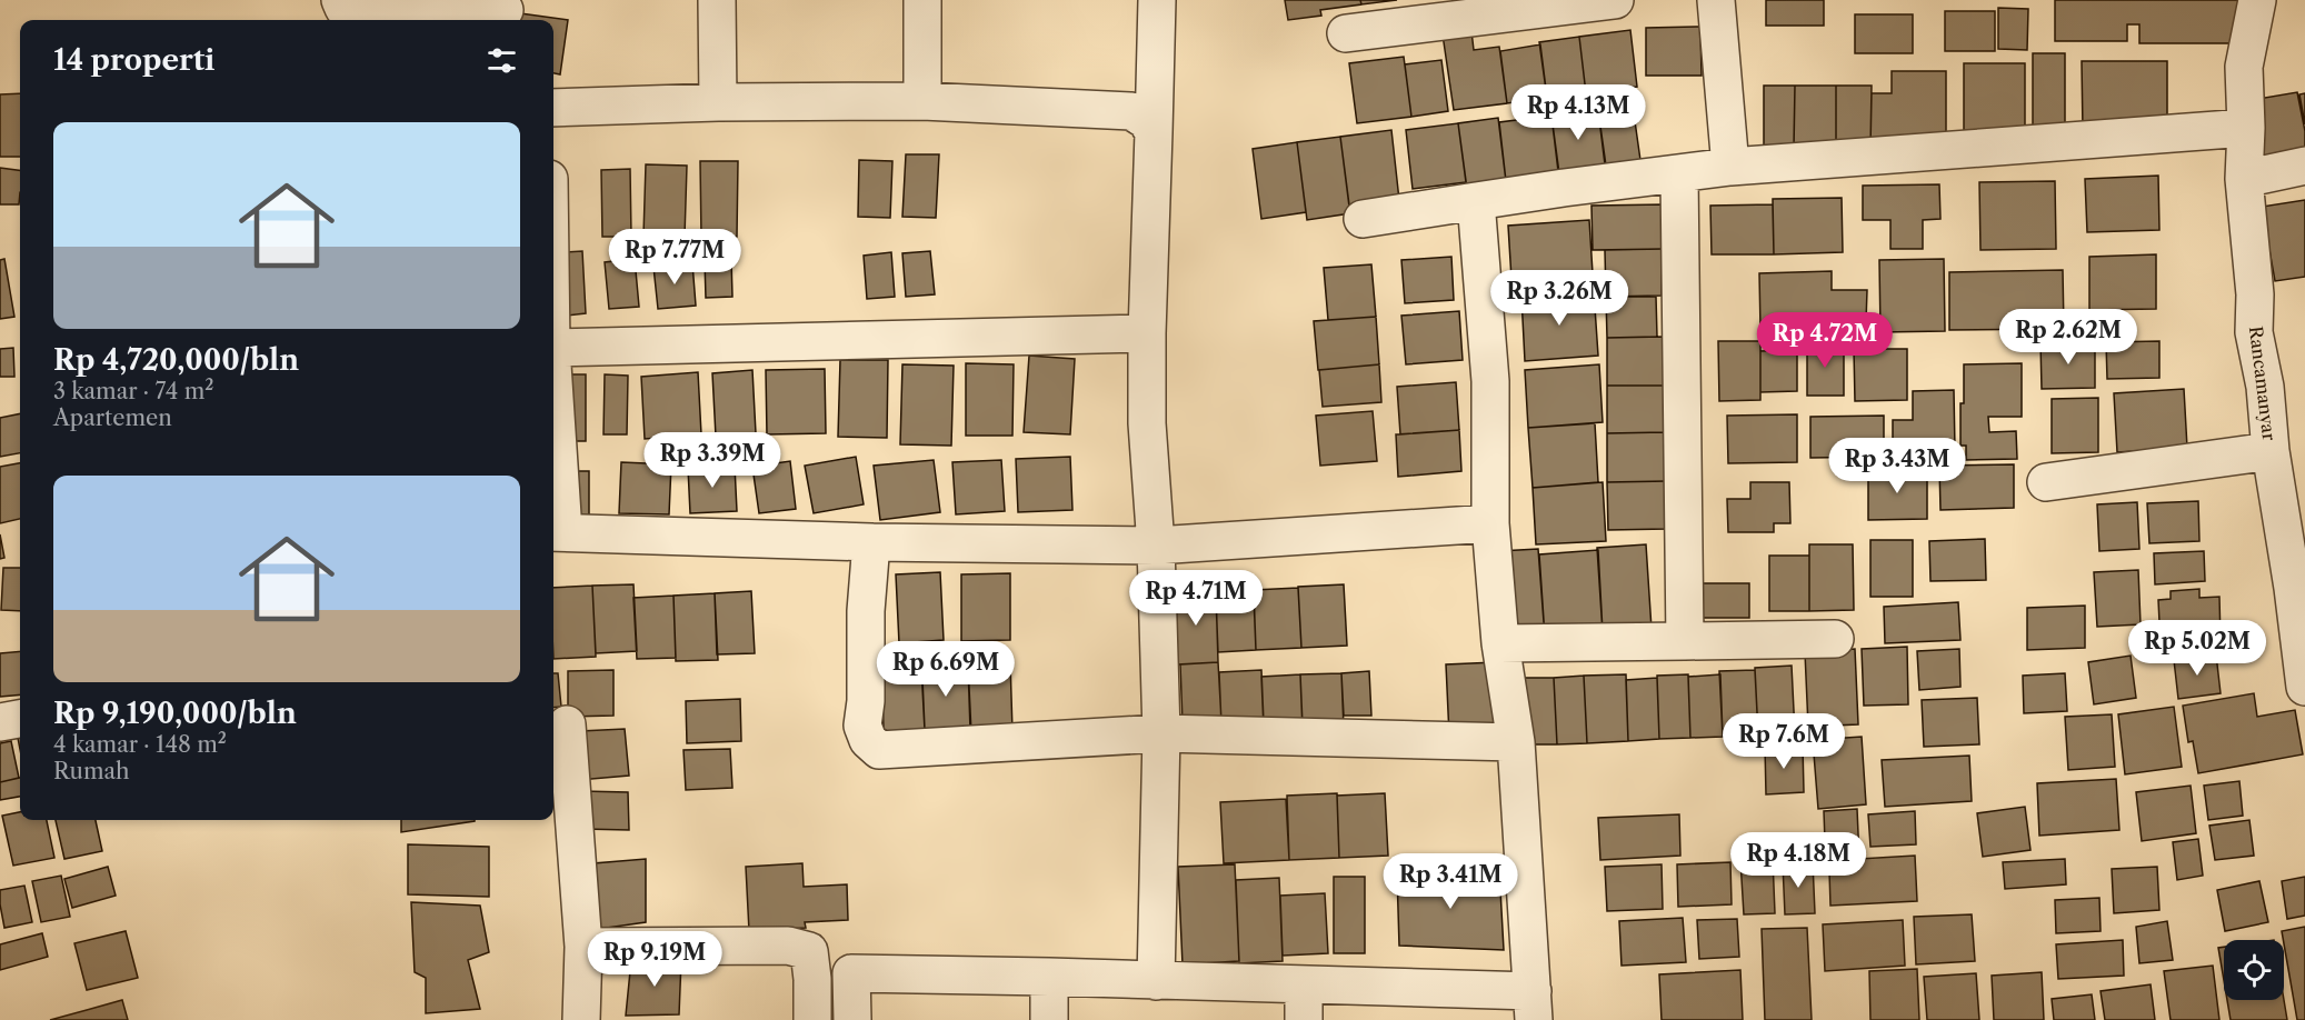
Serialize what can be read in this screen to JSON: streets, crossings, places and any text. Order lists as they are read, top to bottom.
{
  "streets": {
    "street": ["Rancamanyar"]
  },
  "page": {
    "heading": "14 properti",
    "price": [
      "Rp 4.13M",
      "Rp 7.77M",
      "Rp 3.26M",
      "Rp 2.62M",
      "Rp 4.72M",
      "Rp 3.39M",
      "Rp 3.43M",
      "Rp 4.71M",
      "Rp 5.02M",
      "Rp 6.69M",
      "Rp 7.6M",
      "Rp 4.18M",
      "Rp 3.41M",
      "Rp 9.19M"
    ],
    "list": [
      {
        "name": "Rp 4,720,000/bln",
        "note": "3 kamar · 74 m² · Apartemen"
      },
      {
        "name": "Rp 9,190,000/bln",
        "note": "4 kamar · 148 m² · Rumah"
      }
    ]
  }
}
